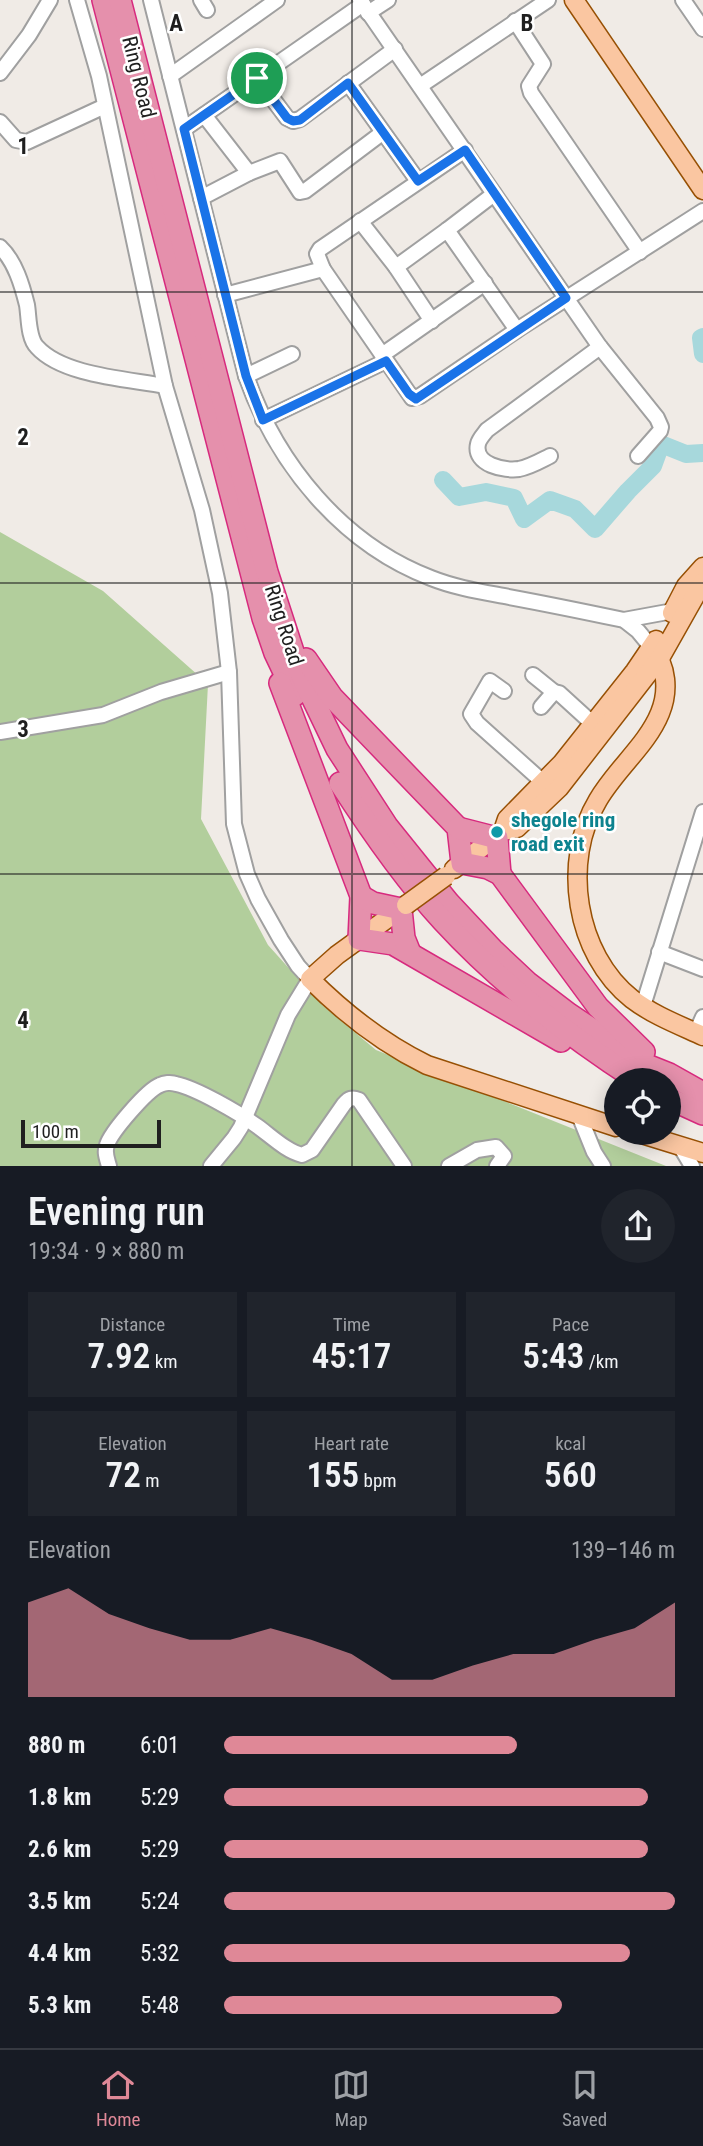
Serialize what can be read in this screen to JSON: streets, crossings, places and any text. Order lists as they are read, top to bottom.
{
  "streets": {
    "highway": ["Ring Road"]
  },
  "places": ["shegole ring road exit"],
  "scale_bar": "100 m",
  "page": {
    "scale": "100 m",
    "heading": ["Evening run", "19:34 · 9 × 880 m"],
    "stats": [
      ["Distance", "7.92 km"],
      ["Time", "45:17"],
      ["Pace", "5:43 /km"],
      ["Elevation", "72 m"],
      ["Heart rate", "155 bpm"],
      ["kcal", "560"]
    ],
    "chart": ["Elevation", "139–146 m"],
    "list": [
      {
        "name": "880 m",
        "note": "6:01"
      },
      {
        "name": "1.8 km",
        "note": "5:29"
      },
      {
        "name": "2.6 km",
        "note": "5:29"
      },
      {
        "name": "3.5 km",
        "note": "5:24"
      },
      {
        "name": "4.4 km",
        "note": "5:32"
      },
      {
        "name": "5.3 km",
        "note": "5:48"
      }
    ],
    "tabs": ["Home", "Map", "Saved"]
  },
  "grid": {
    "columns": ["A", "B"],
    "rows": [
      "1",
      "2",
      "3",
      "4"
    ]
  }
}
